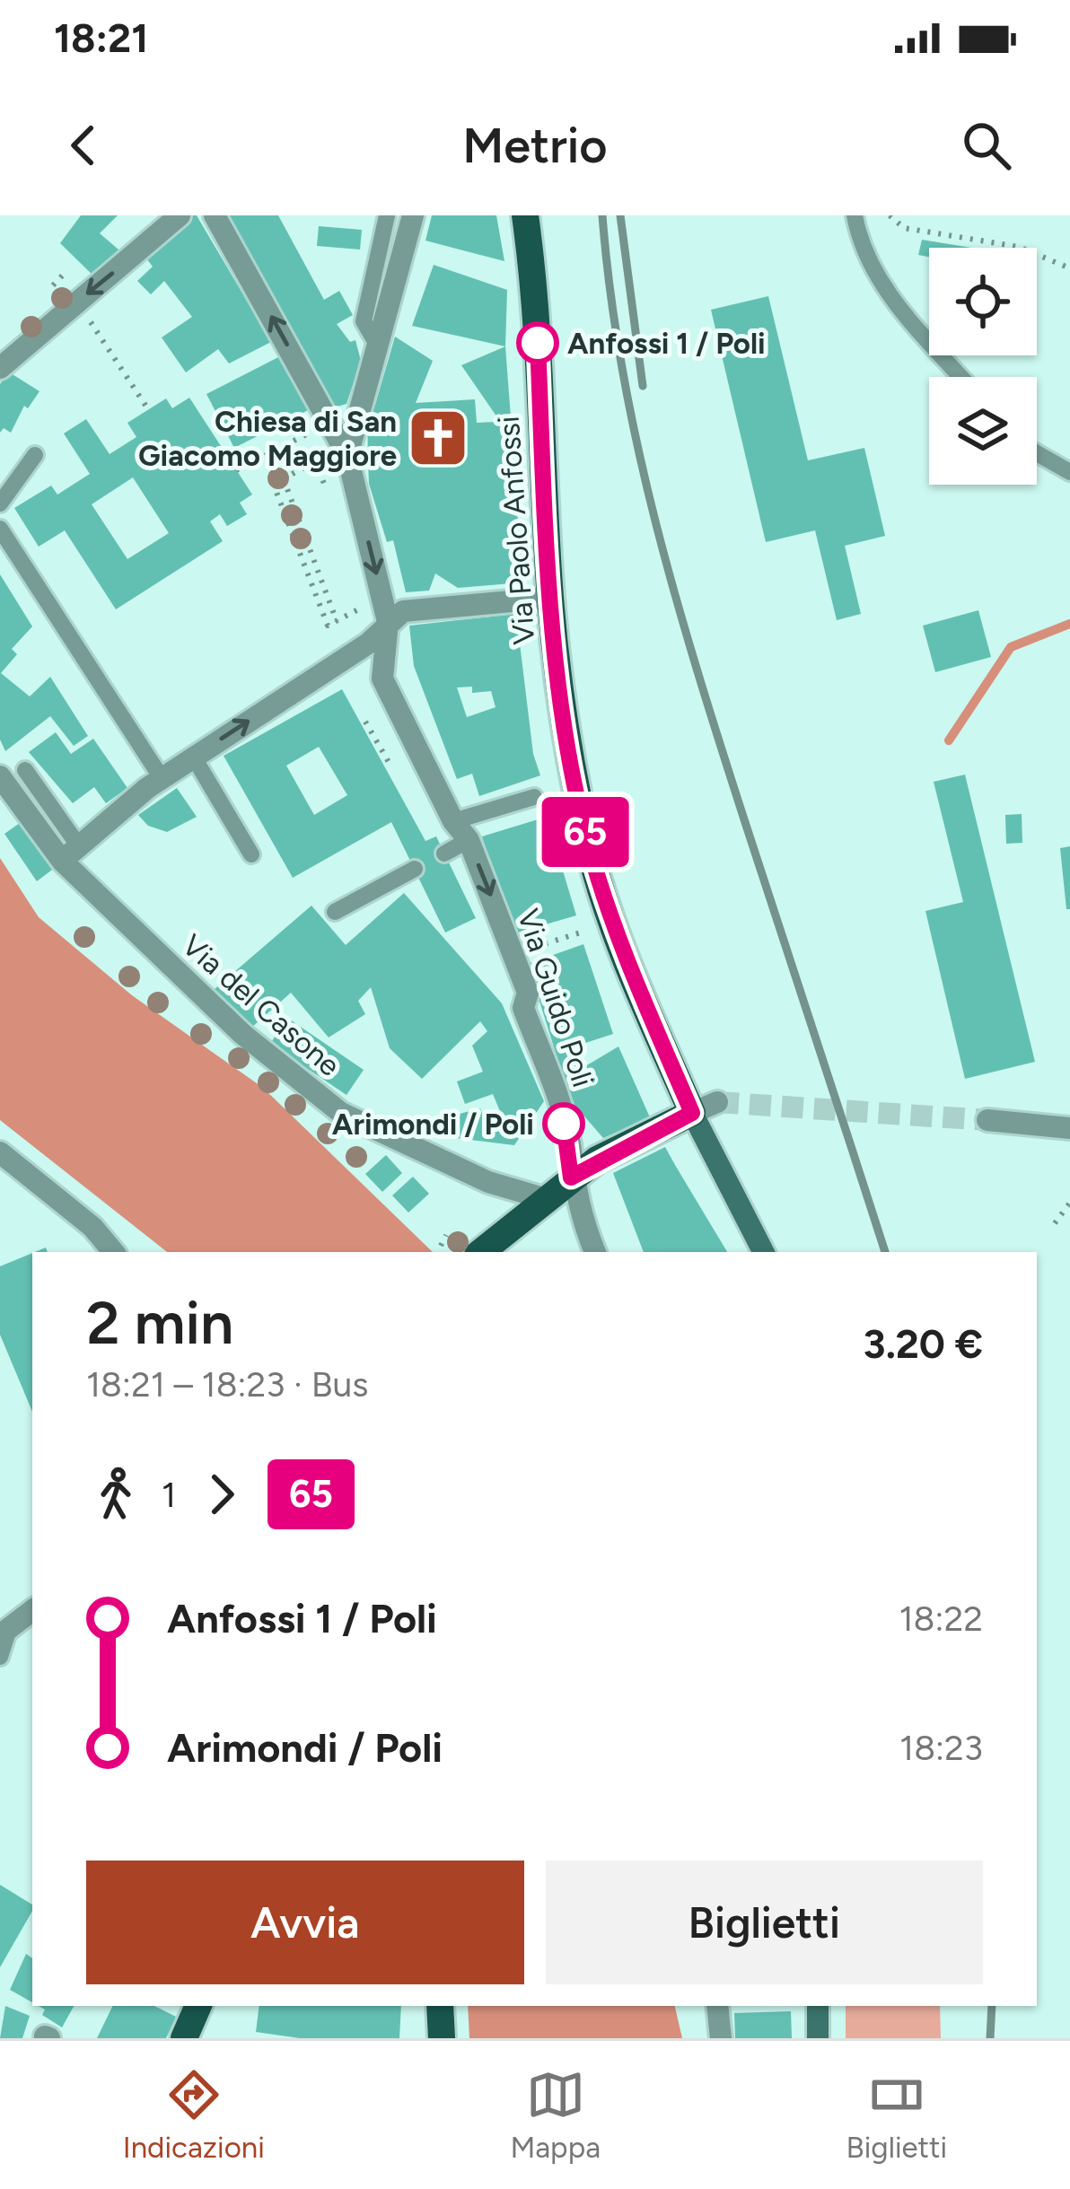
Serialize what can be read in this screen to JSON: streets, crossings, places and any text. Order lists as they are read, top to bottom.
{
  "streets": {
    "main road": ["Via Paolo Anfossi"],
    "street": ["Via Guido Poli", "Via del Casone"]
  },
  "one_way": ["Via Guido Poli"],
  "places": {
    "other": ["Anfossi 1 / Poli", "Arimondi / Poli"],
    "church": ["Chiesa di San Giacomo Maggiore"]
  },
  "lines": ["bus line 65"],
  "page": {
    "status": "18:21",
    "header": "Metrio",
    "on_map": "65",
    "heading": ["2 min", "18:21 – 18:23 · Bus", "3.20 €"],
    "legs": ["1", "65"],
    "list": [
      {
        "name": "Anfossi 1 / Poli",
        "value": "18:22"
      },
      {
        "name": "Arimondi / Poli",
        "value": "18:23"
      }
    ],
    "buttons": ["Avvia", "Biglietti"],
    "tabs": ["Indicazioni", "Mappa", "Biglietti"]
  }
}
